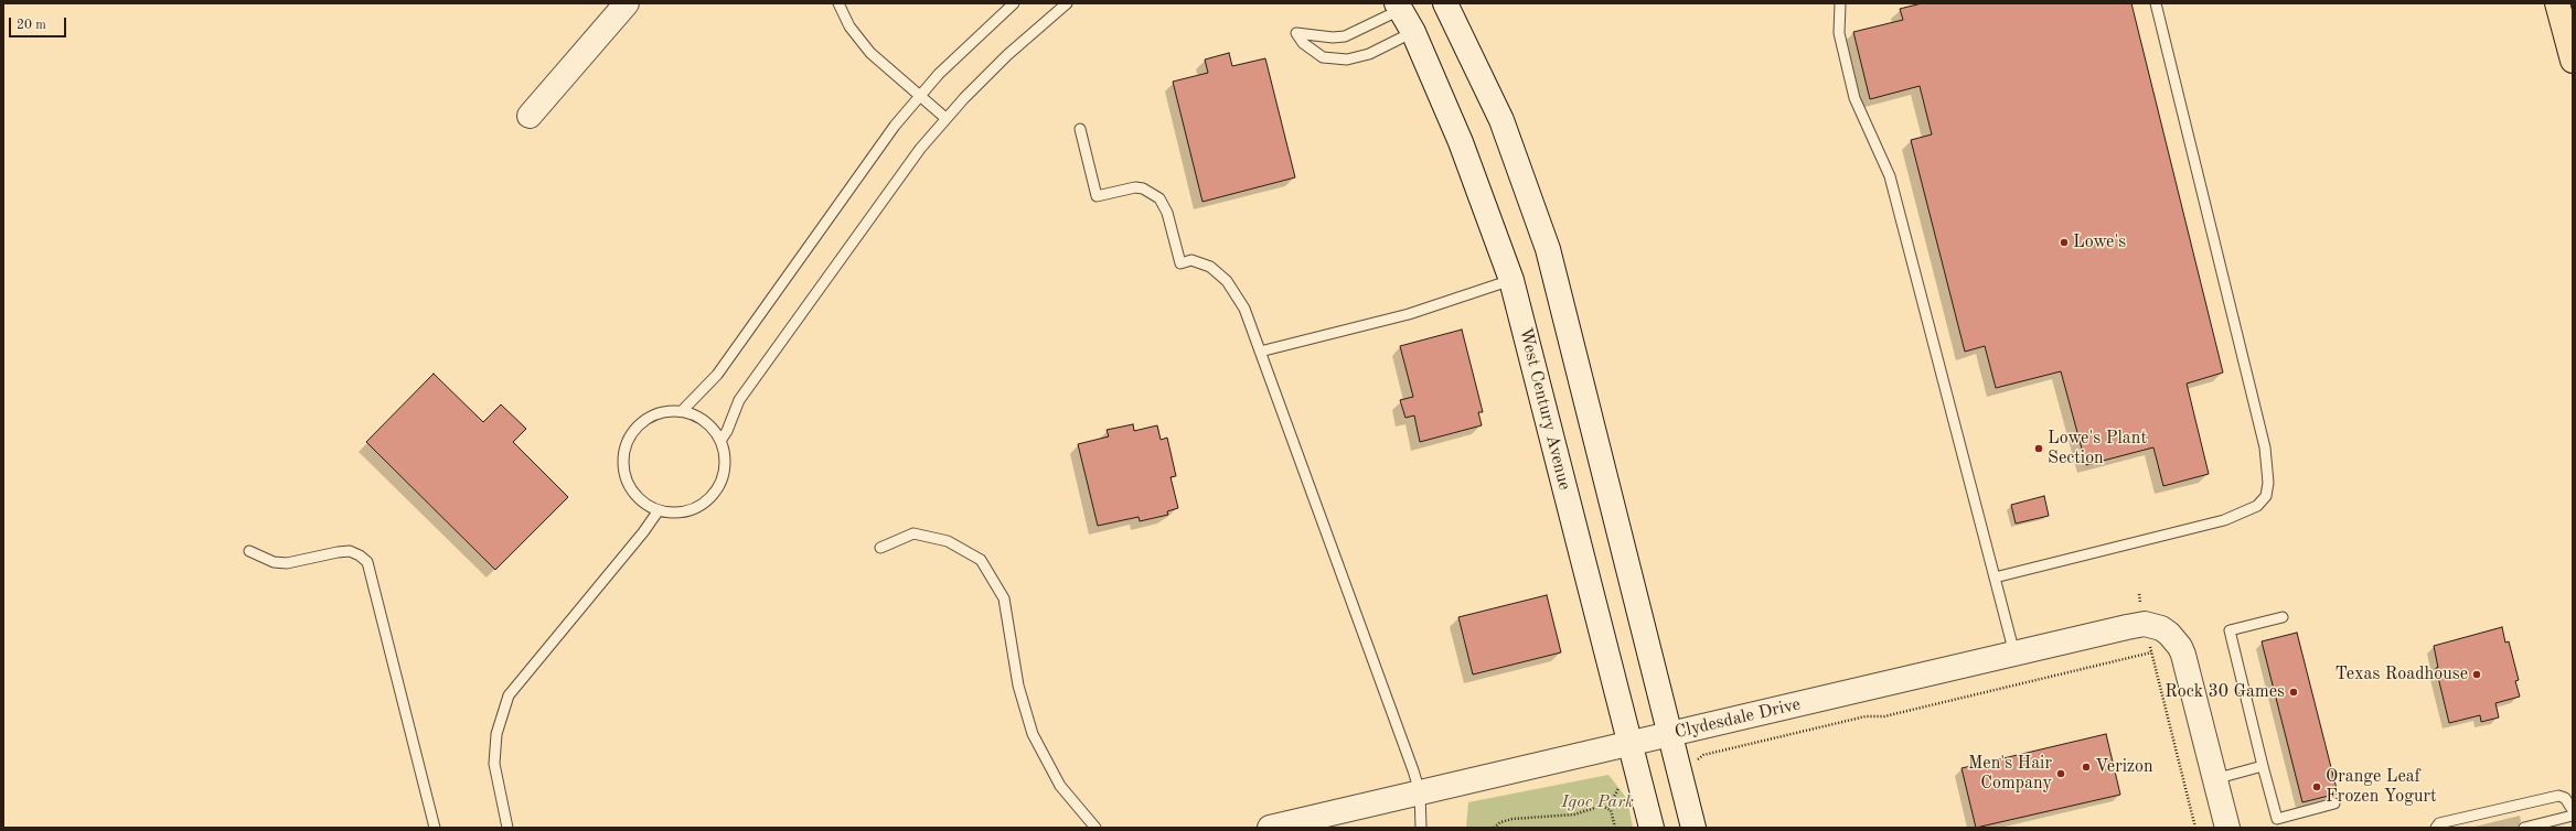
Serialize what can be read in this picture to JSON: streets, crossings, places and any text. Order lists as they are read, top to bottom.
{
  "streets": {
    "main road": ["West Century Avenue", "Clydesdale Drive"]
  },
  "crossings": [
    ["West Century Avenue", "Clydesdale Drive"]
  ],
  "parks": ["Igoe Park"],
  "places": [
    "Lowe's",
    "Lowe's Plant Section",
    "Texas Roadhouse",
    "Rock 30 Games",
    "Verizon",
    "Men's Hair Company",
    "Orange Leaf Frozen Yogurt"
  ],
  "scale_bar": "20 m"
}
